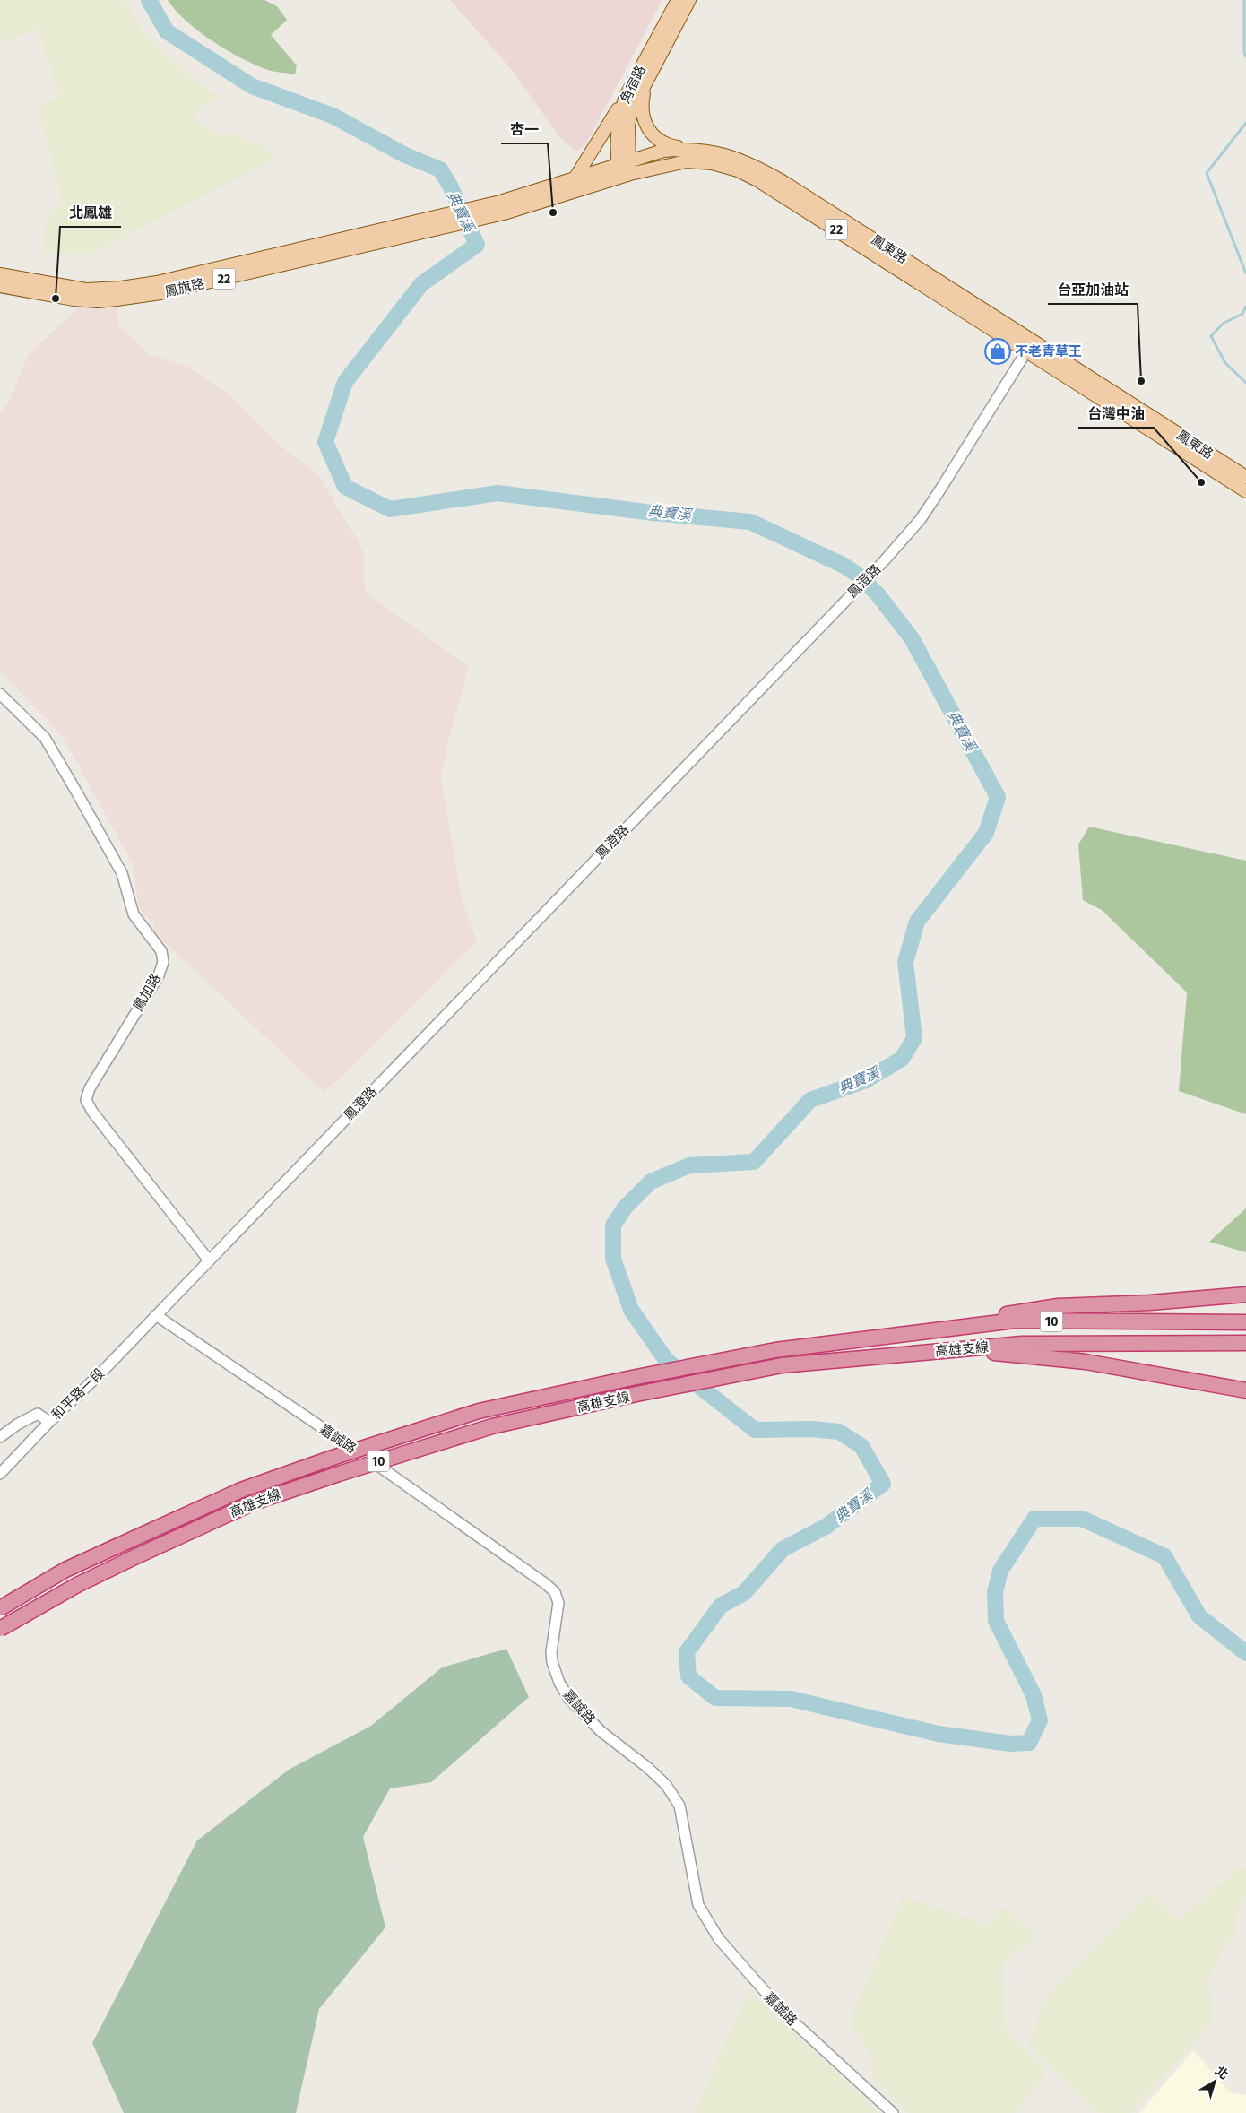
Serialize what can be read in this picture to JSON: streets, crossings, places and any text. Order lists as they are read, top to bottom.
{
  "streets": {
    "highway": ["10", "高雄支線"],
    "main road": [
      "角宿路",
      "22",
      "鳳東路",
      "鳳旗路"
    ],
    "street": [
      "鳳澄路",
      "鳳加路",
      "和平路一段",
      "嘉誠路"
    ]
  },
  "crossings": [
    ["角宿路", "鳳東路"],
    ["22", "鳳東路"],
    ["22", "鳳旗路"],
    ["鳳東路", "鳳澄路"],
    ["鳳澄路", "鳳加路"],
    ["鳳澄路", "和平路一段"],
    ["鳳澄路", "嘉誠路"],
    ["和平路一段", "嘉誠路"]
  ],
  "water": ["典寶溪"],
  "places": {
    "other": [
      "杏一",
      "北鳳雄",
      "台亞加油站",
      "台灣中油"
    ],
    "shop": ["不老青草王"]
  },
  "north": "top right"
}
